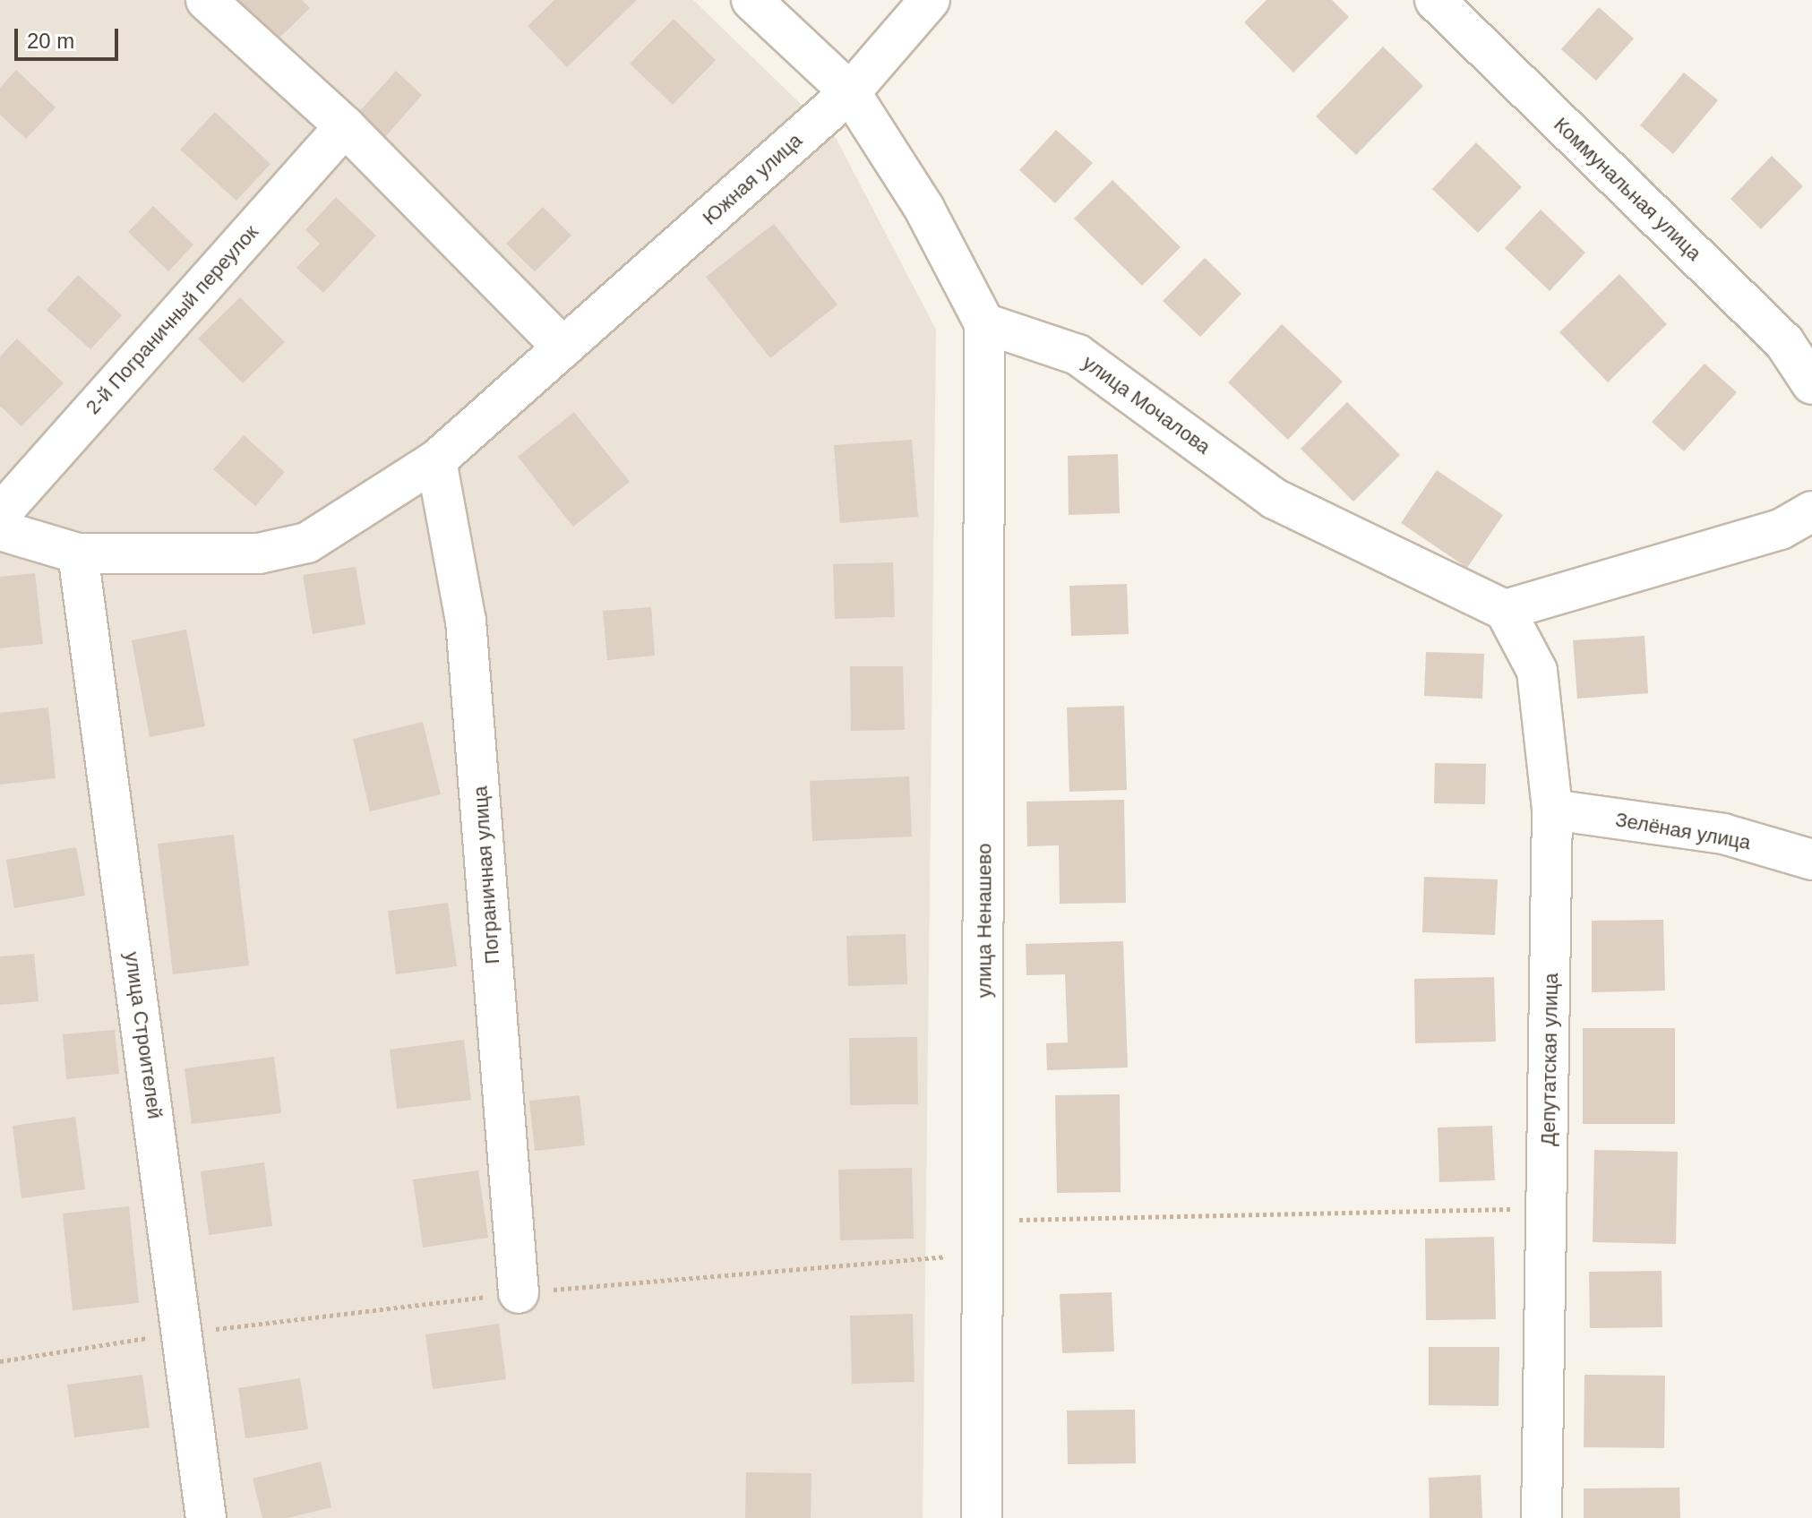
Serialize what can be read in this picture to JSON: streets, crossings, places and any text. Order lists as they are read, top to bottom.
{
  "streets": {
    "street": [
      "Южная улица",
      "Коммунальная улица",
      "2-й Пограничный переулок",
      "улица Мочалова",
      "Зелёная улица",
      "Пограничная улица",
      "улица Ненашево",
      "улица Строителей",
      "Депутатская улица"
    ]
  },
  "crossings": [
    ["Южная улица", "Пограничная улица"],
    ["Южная улица", "улица Строителей"],
    ["улица Мочалова", "улица Ненашево"],
    ["улица Мочалова", "Депутатская улица"],
    ["Зелёная улица", "Депутатская улица"]
  ],
  "scale_bar": "20 m"
}
